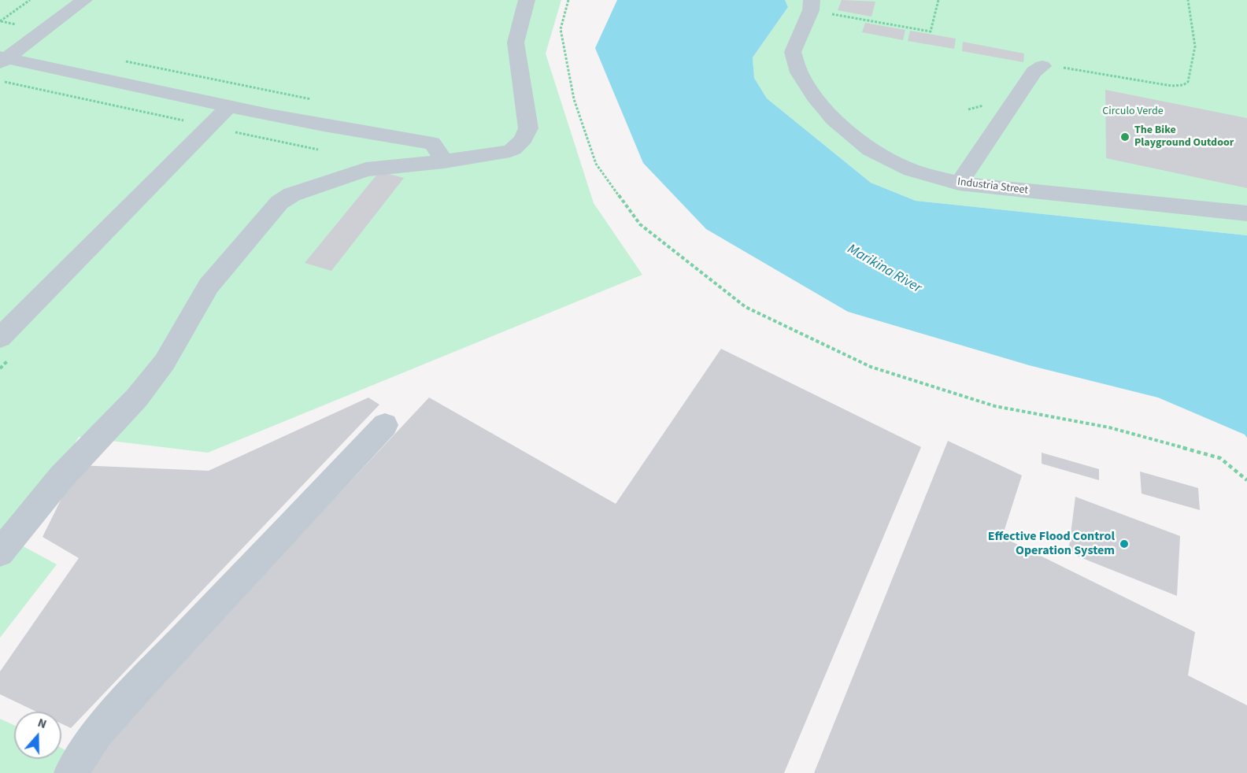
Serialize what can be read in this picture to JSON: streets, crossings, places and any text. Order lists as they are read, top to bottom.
{
  "streets": {
    "street": ["Industria Street"]
  },
  "water": ["Marikina River"],
  "parks": ["Circulo Verde"],
  "places": ["The Bike Playground Outdoor", "Effective Flood Control Operation System"],
  "north": "top"
}
